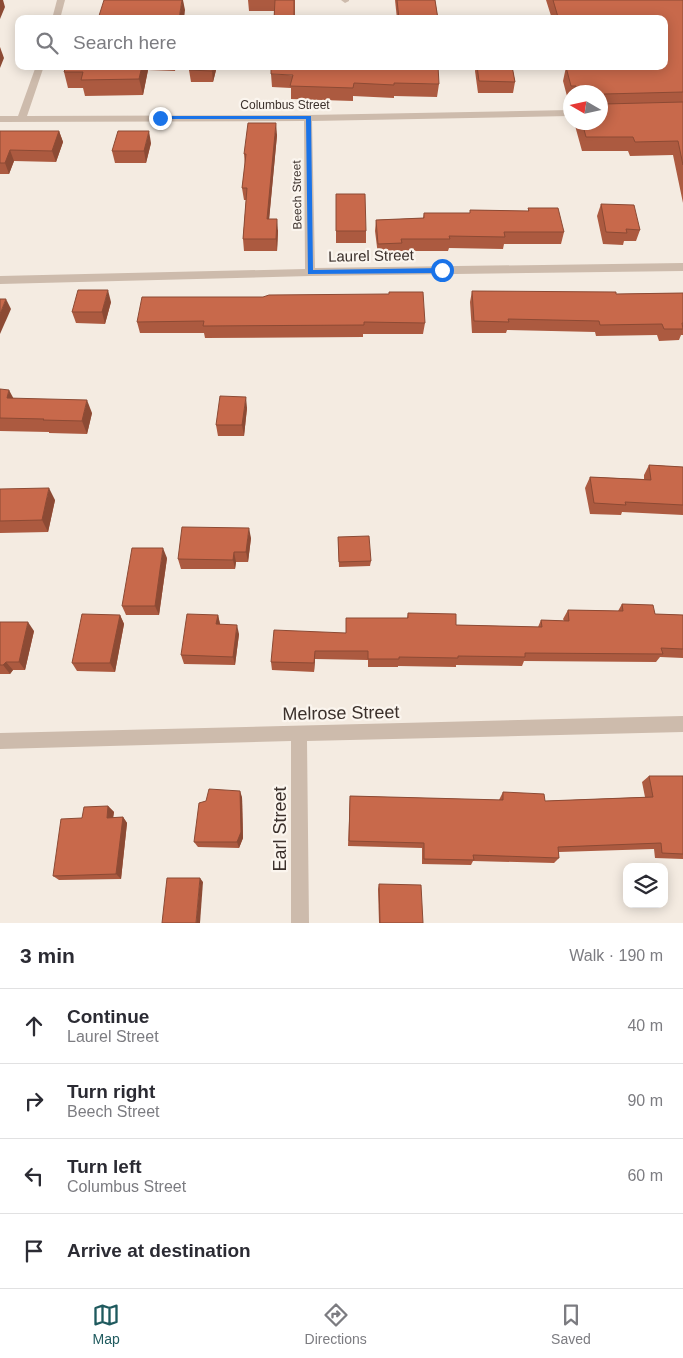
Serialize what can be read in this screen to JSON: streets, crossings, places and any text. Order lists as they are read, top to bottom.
{
  "streets": {
    "street": [
      "Columbus Street",
      "Beech Street",
      "Laurel Street",
      "Melrose Street",
      "Earl Street"
    ]
  },
  "crossings": [
    ["Columbus Street", "Beech Street"],
    ["Beech Street", "Laurel Street"],
    ["Melrose Street", "Earl Street"]
  ],
  "north": "left",
  "page": {
    "search": "Search here",
    "heading": ["3 min", "Walk · 190 m"],
    "list": [
      ["Continue", "Laurel Street", "40 m"],
      ["Turn right", "Beech Street", "90 m"],
      ["Turn left", "Columbus Street", "60 m"],
      "Arrive at destination"
    ],
    "nav": ["Map", "Directions", "Saved"]
  }
}
